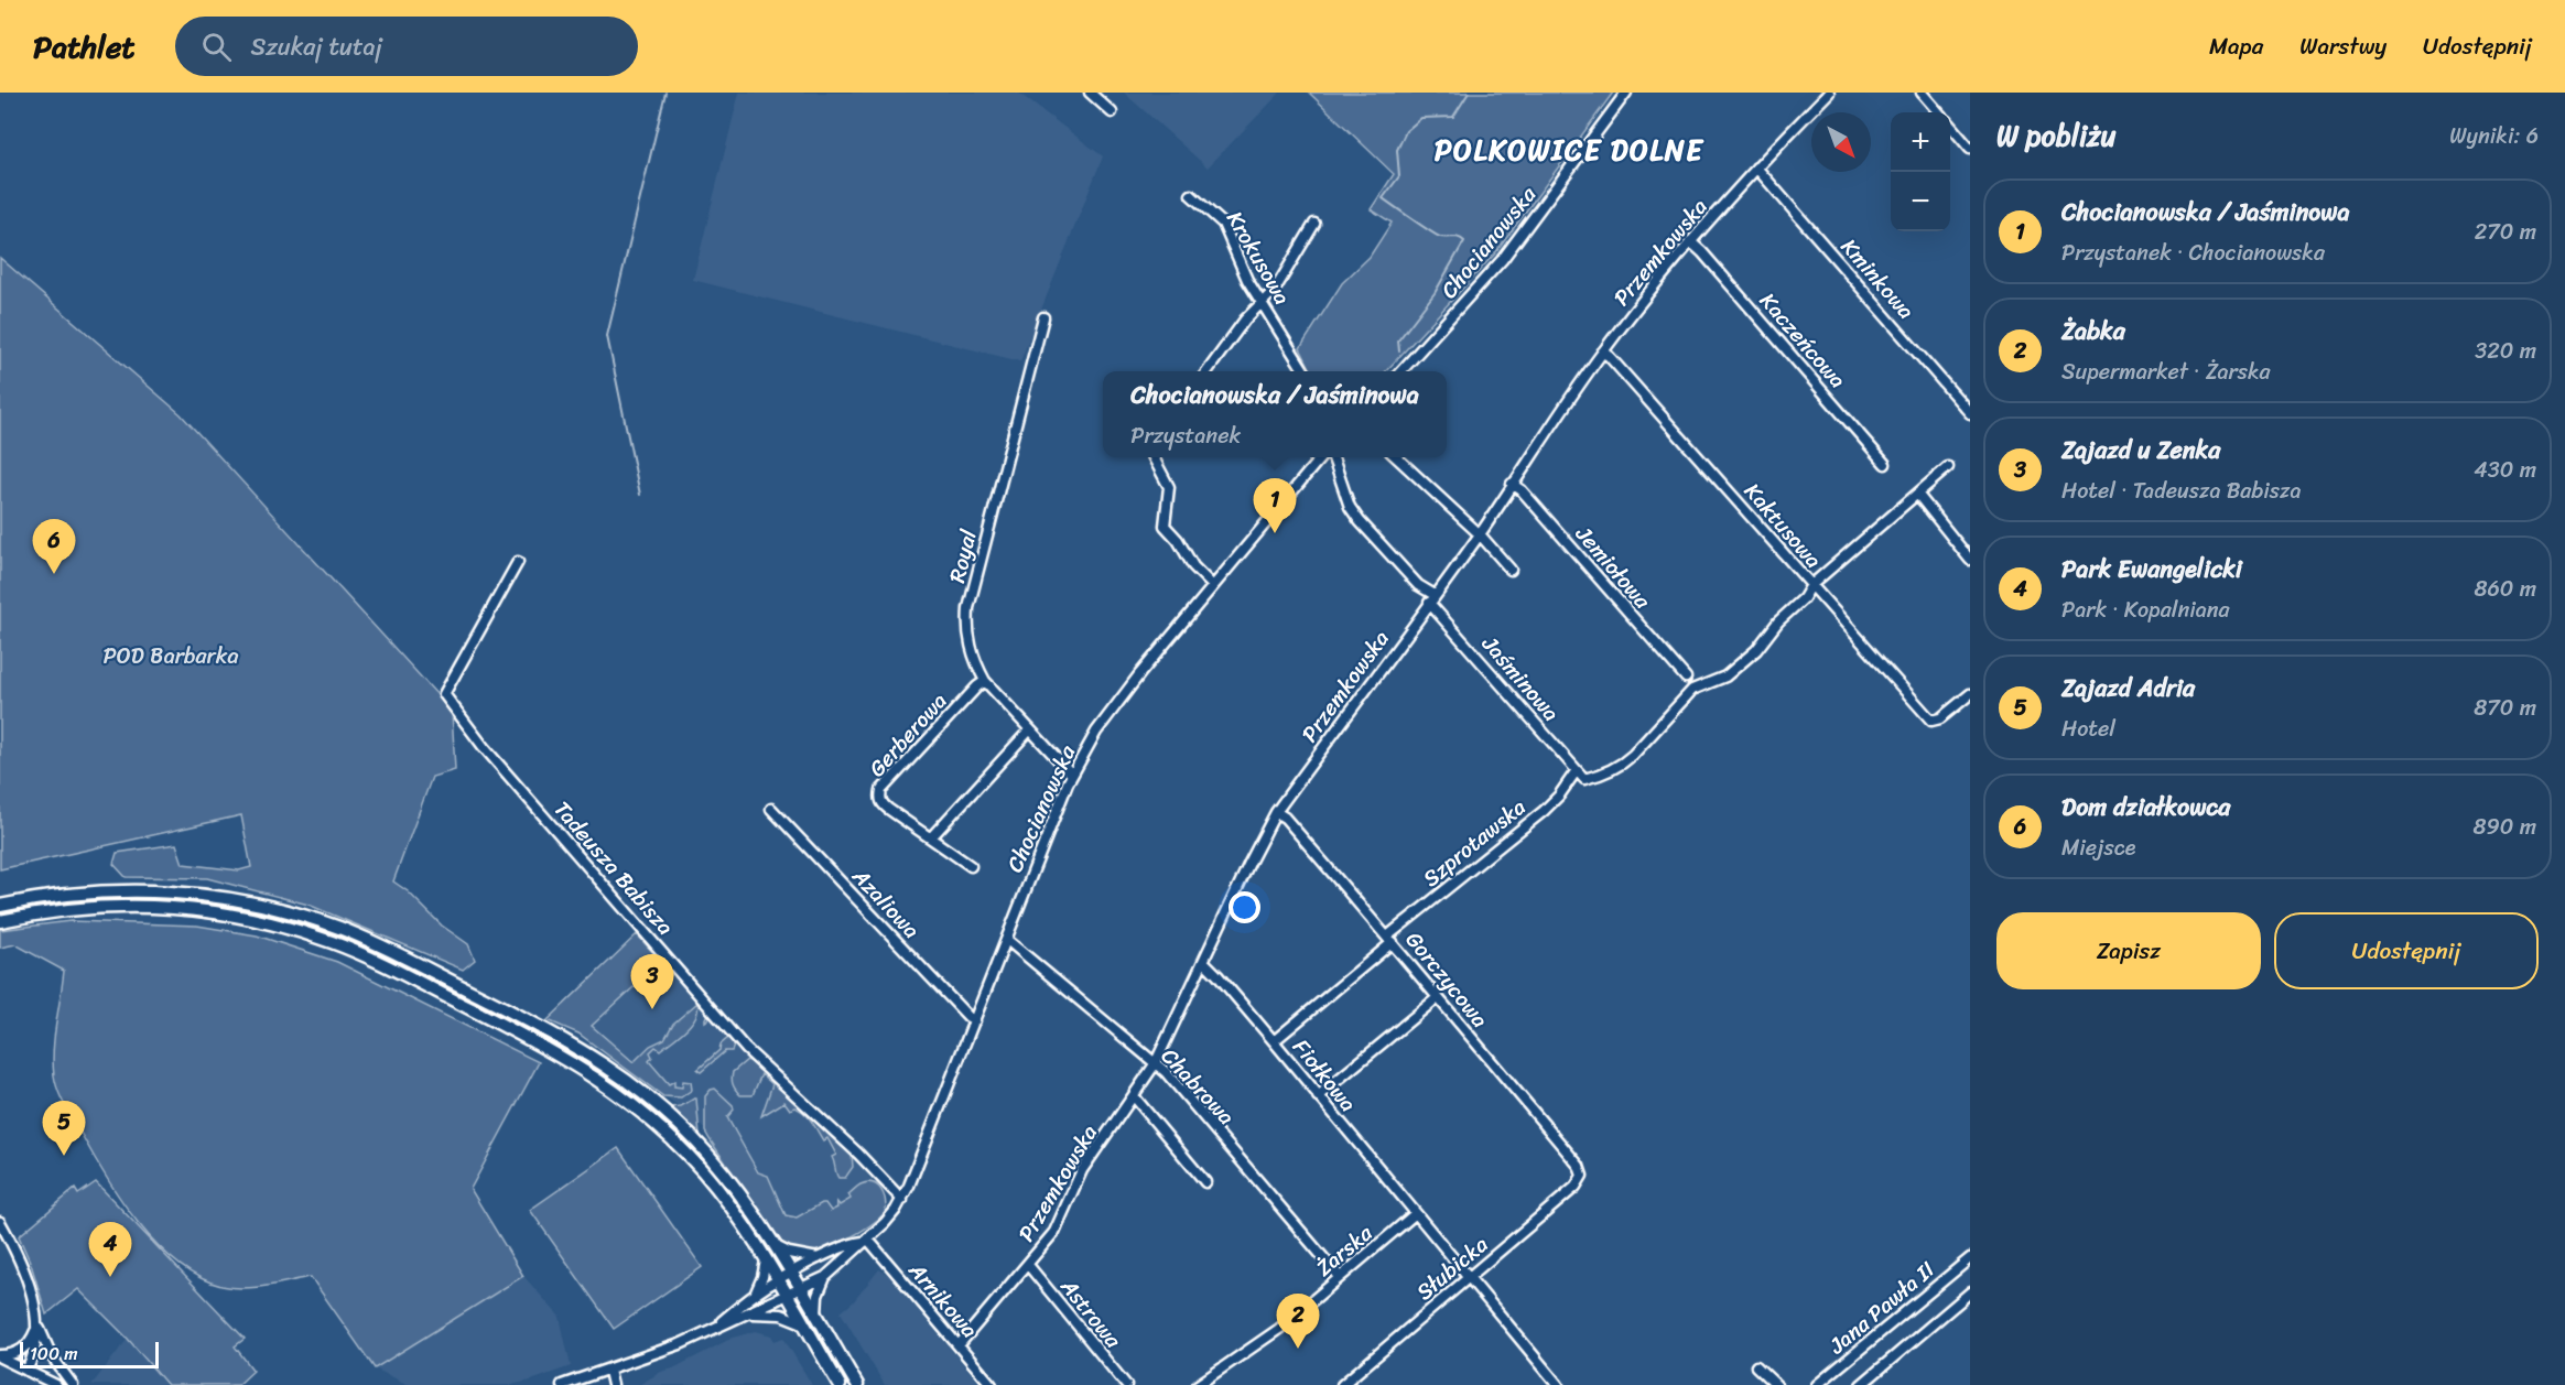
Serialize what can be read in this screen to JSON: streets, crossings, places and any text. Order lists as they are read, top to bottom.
{
  "streets": {
    "street": [
      "Chocianowska",
      "Przemkowska",
      "Krokusowa",
      "Kminkowa",
      "Kaczeńcowa",
      "Kaktusowa",
      "Royal",
      "Jemiołowa",
      "Jaśminowa",
      "Gerberowa",
      "Szprotawska",
      "Tadeusza Babisza",
      "Azaliowa",
      "Gorczycowa",
      "Fiołkowa",
      "Chabrowa",
      "Żarska",
      "Słubicka",
      "Arnikowa",
      "Jana Pawła II",
      "Astrowa"
    ]
  },
  "crossings": [
    ["Chocianowska", "Royal"],
    ["Chocianowska", "Tadeusza Babisza"],
    ["Chocianowska", "Azaliowa"],
    ["Chocianowska", "Chabrowa"],
    ["Chocianowska", "Arnikowa"],
    ["Przemkowska", "Kminkowa"],
    ["Przemkowska", "Kaczeńcowa"],
    ["Przemkowska", "Kaktusowa"],
    ["Przemkowska", "Jemiołowa"],
    ["Przemkowska", "Jaśminowa"],
    ["Przemkowska", "Gorczycowa"],
    ["Przemkowska", "Fiołkowa"],
    ["Przemkowska", "Chabrowa"],
    ["Przemkowska", "Arnikowa"],
    ["Przemkowska", "Astrowa"],
    ["Kaktusowa", "Jaśminowa"],
    ["Royal", "Gerberowa"],
    ["Jaśminowa", "Szprotawska"],
    ["Szprotawska", "Gorczycowa"],
    ["Szprotawska", "Fiołkowa"],
    ["Gorczycowa", "Słubicka"],
    ["Fiołkowa", "Żarska"],
    ["Fiołkowa", "Słubicka"],
    ["Chabrowa", "Żarska"]
  ],
  "districts": ["POLKOWICE DOLNE"],
  "parks": ["POD Barbarka"],
  "scale_bar": "100 m",
  "north": "bottom right",
  "page": {
    "header": "Pathlet",
    "search": "Szukaj tutaj",
    "nav": ["Mapa", "Warstwy", "Udostępnij"],
    "heading": ["W pobliżu", "Wyniki: 6"],
    "map_buttons": ["+", "−"],
    "list": [
      {
        "mark": "1",
        "name": "Chocianowska / Jaśminowa",
        "note": "Przystanek · Chocianowska",
        "value": "270 m"
      },
      {
        "mark": "2",
        "name": "Żabka",
        "note": "Supermarket · Żarska",
        "value": "320 m"
      },
      {
        "mark": "3",
        "name": "Zajazd u Zenka",
        "note": "Hotel · Tadeusza Babisza",
        "value": "430 m"
      },
      {
        "mark": "4",
        "name": "Park Ewangelicki",
        "note": "Park · Kopalniana",
        "value": "860 m"
      },
      {
        "mark": "5",
        "name": "Zajazd Adria",
        "note": "Hotel",
        "value": "870 m"
      },
      {
        "mark": "6",
        "name": "Dom działkowca",
        "note": "Miejsce",
        "value": "890 m"
      }
    ],
    "popup": ["Chocianowska / Jaśminowa", "Przystanek"],
    "pins": [
      "1",
      "6",
      "3",
      "5",
      "4",
      "2"
    ],
    "buttons": ["Zapisz", "Udostępnij"],
    "scale": "100 m"
  }
}
